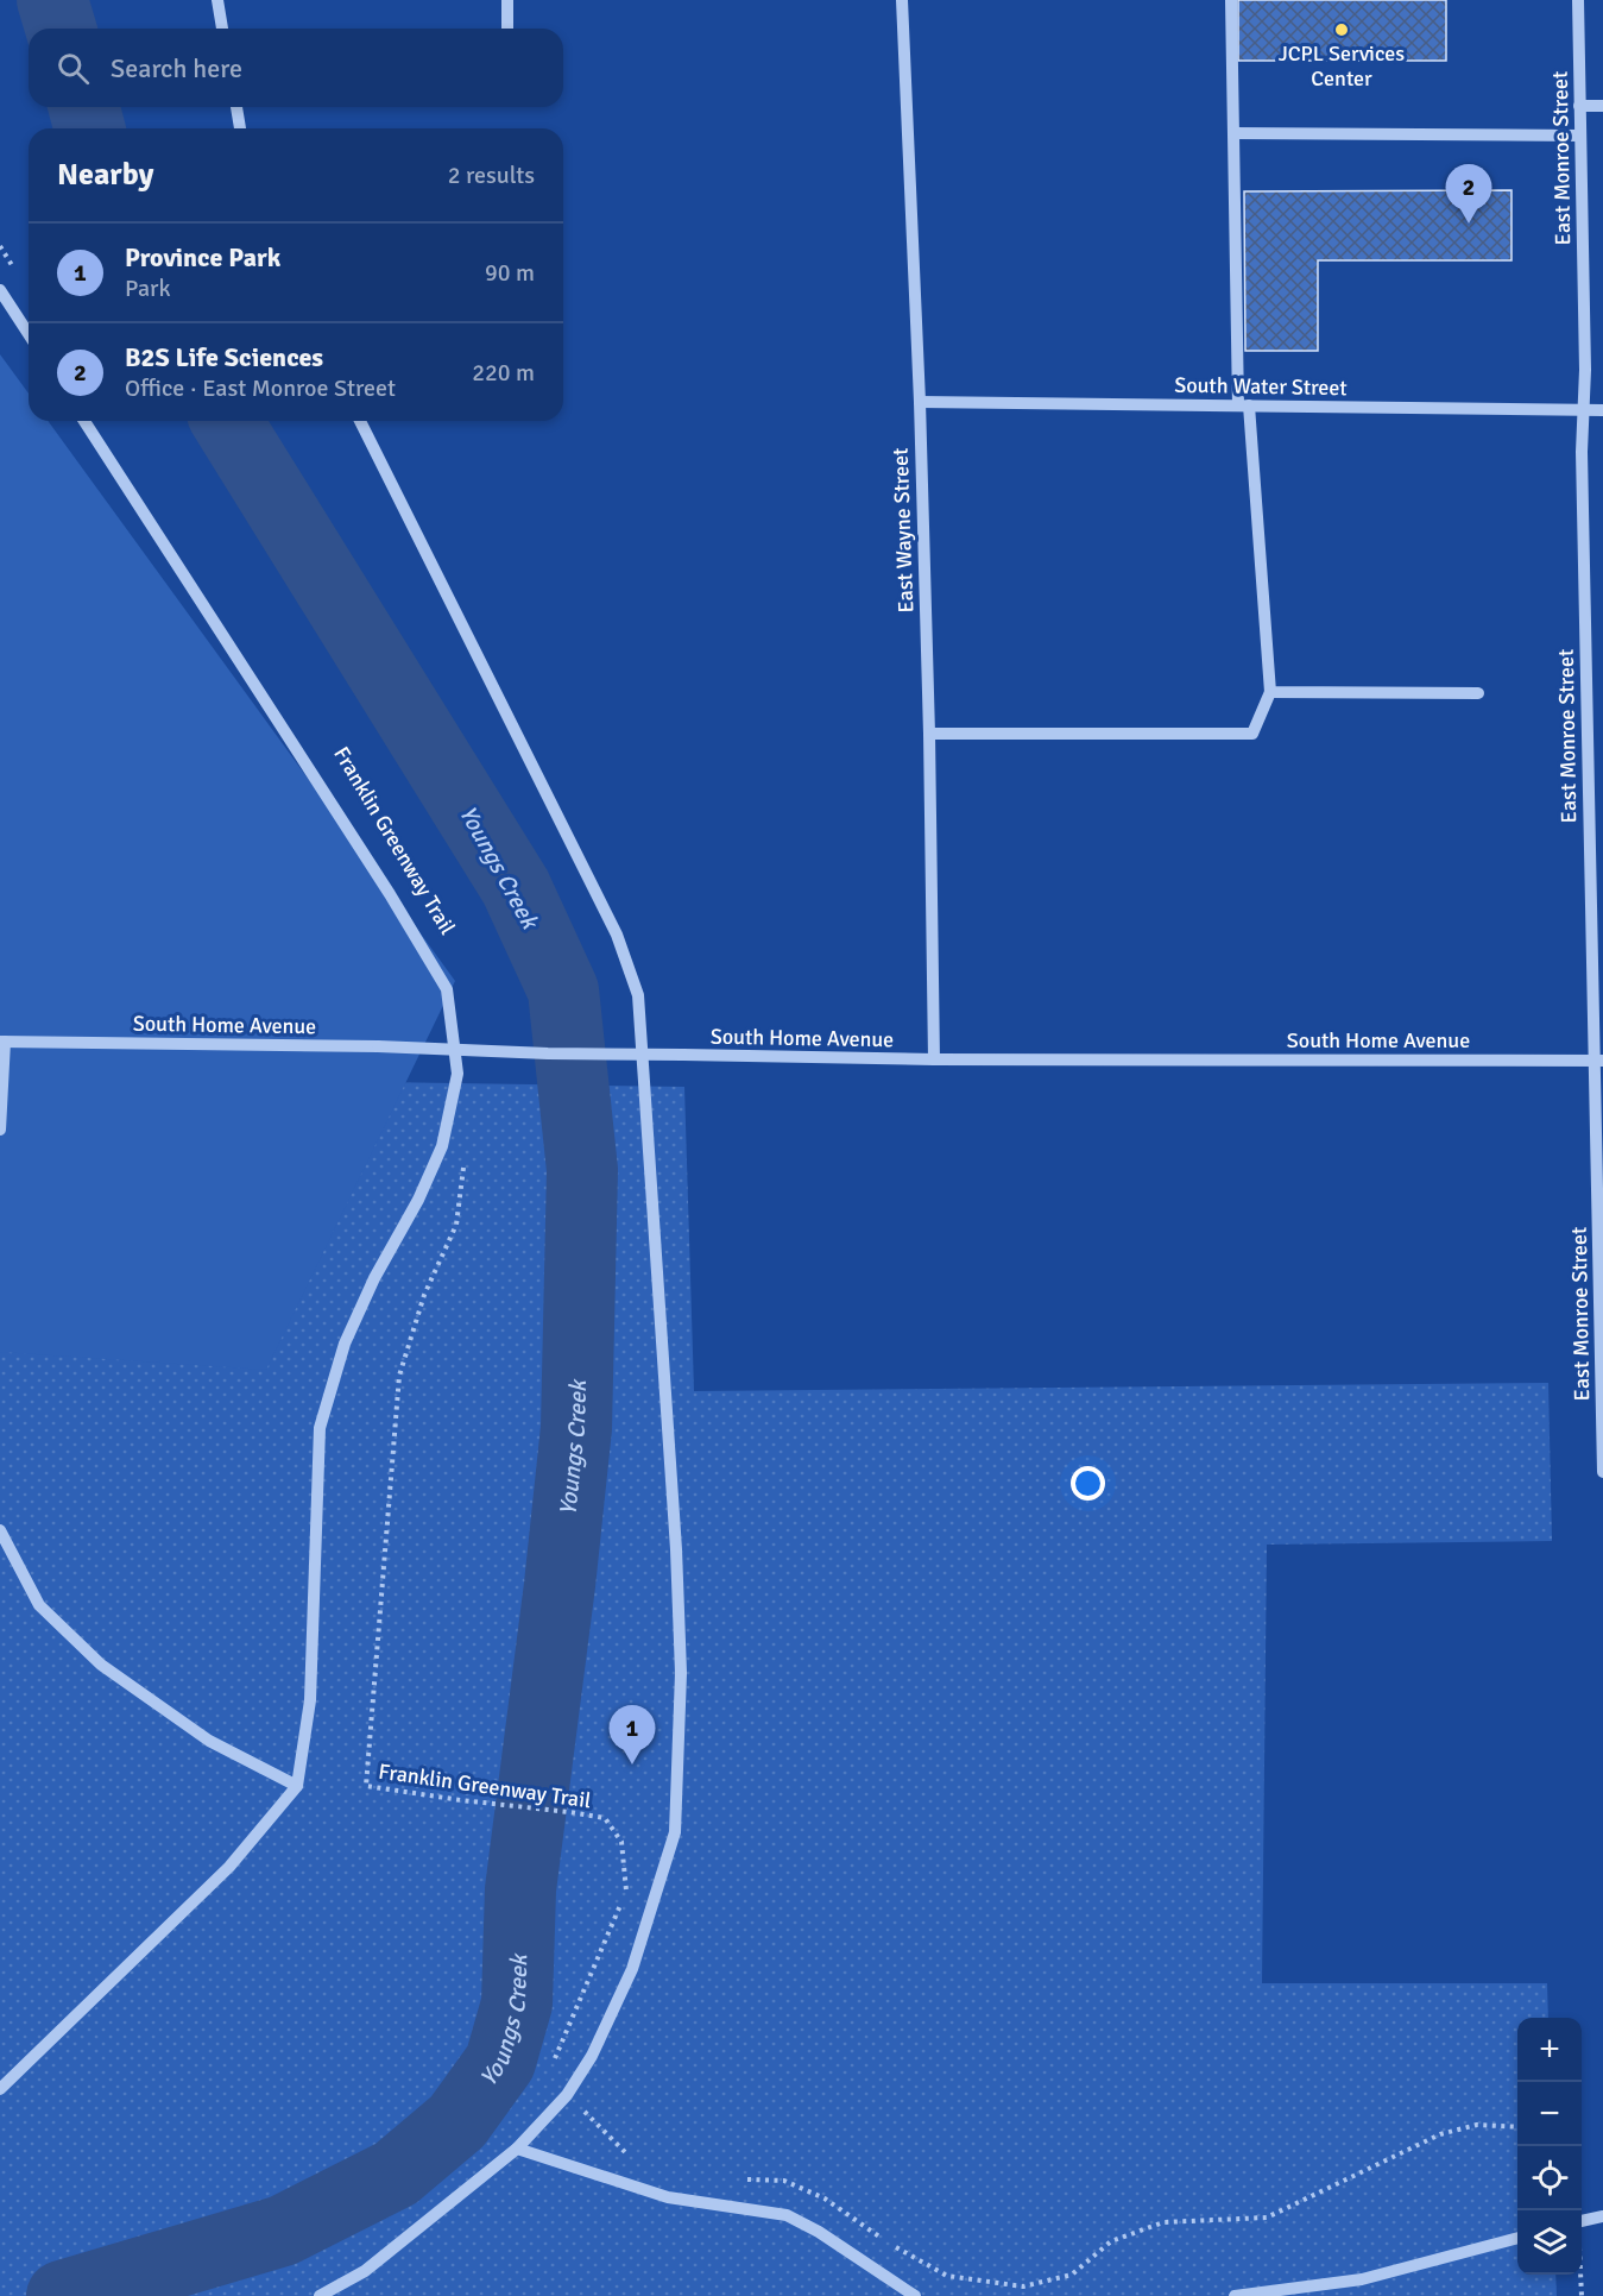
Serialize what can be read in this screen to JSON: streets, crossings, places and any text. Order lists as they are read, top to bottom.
{
  "streets": {
    "street": [
      "East Monroe Street",
      "South Water Street",
      "East Wayne Street",
      "South Home Avenue"
    ],
    "path": ["Franklin Greenway Trail"]
  },
  "crossings": [
    ["East Monroe Street", "South Water Street"],
    ["East Monroe Street", "South Home Avenue"],
    ["South Water Street", "East Wayne Street"],
    ["East Wayne Street", "South Home Avenue"]
  ],
  "water": ["Youngs Creek"],
  "places": ["JCPL Services Center"],
  "page": {
    "search": "Search here",
    "heading": ["Nearby", "2 results"],
    "pins": ["2", "1"],
    "list": [
      {
        "mark": "1",
        "name": "Province Park",
        "note": "Park",
        "value": "90 m"
      },
      {
        "mark": "2",
        "name": "B2S Life Sciences",
        "note": "Office · East Monroe Street",
        "value": "220 m"
      }
    ],
    "map_buttons": ["+", "−"]
  }
}
